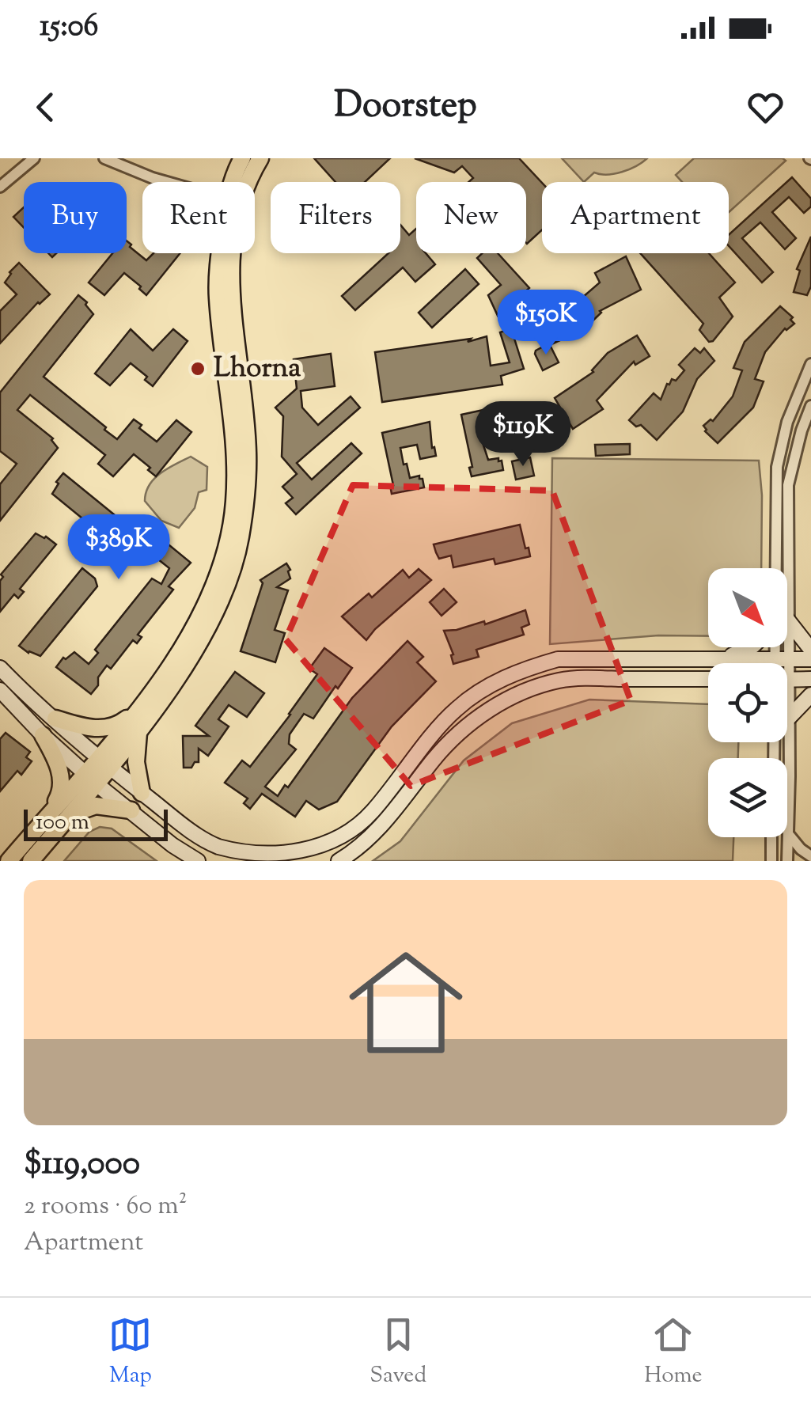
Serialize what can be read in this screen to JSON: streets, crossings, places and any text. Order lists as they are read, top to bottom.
{
  "places": ["Lhorna"],
  "scale_bar": "100 m",
  "north": "bottom right",
  "page": {
    "status": "15:06",
    "header": "Doorstep",
    "chip": [
      "Buy",
      "Rent",
      "Filters",
      "New",
      "Apartment"
    ],
    "price": ["$150K", "$119K", "$389K"],
    "scale": "100 m",
    "list": [
      {
        "name": "$119,000",
        "note": "2 rooms · 60 m² · Apartment"
      }
    ],
    "tabs": ["Map", "Saved", "Home"]
  }
}
